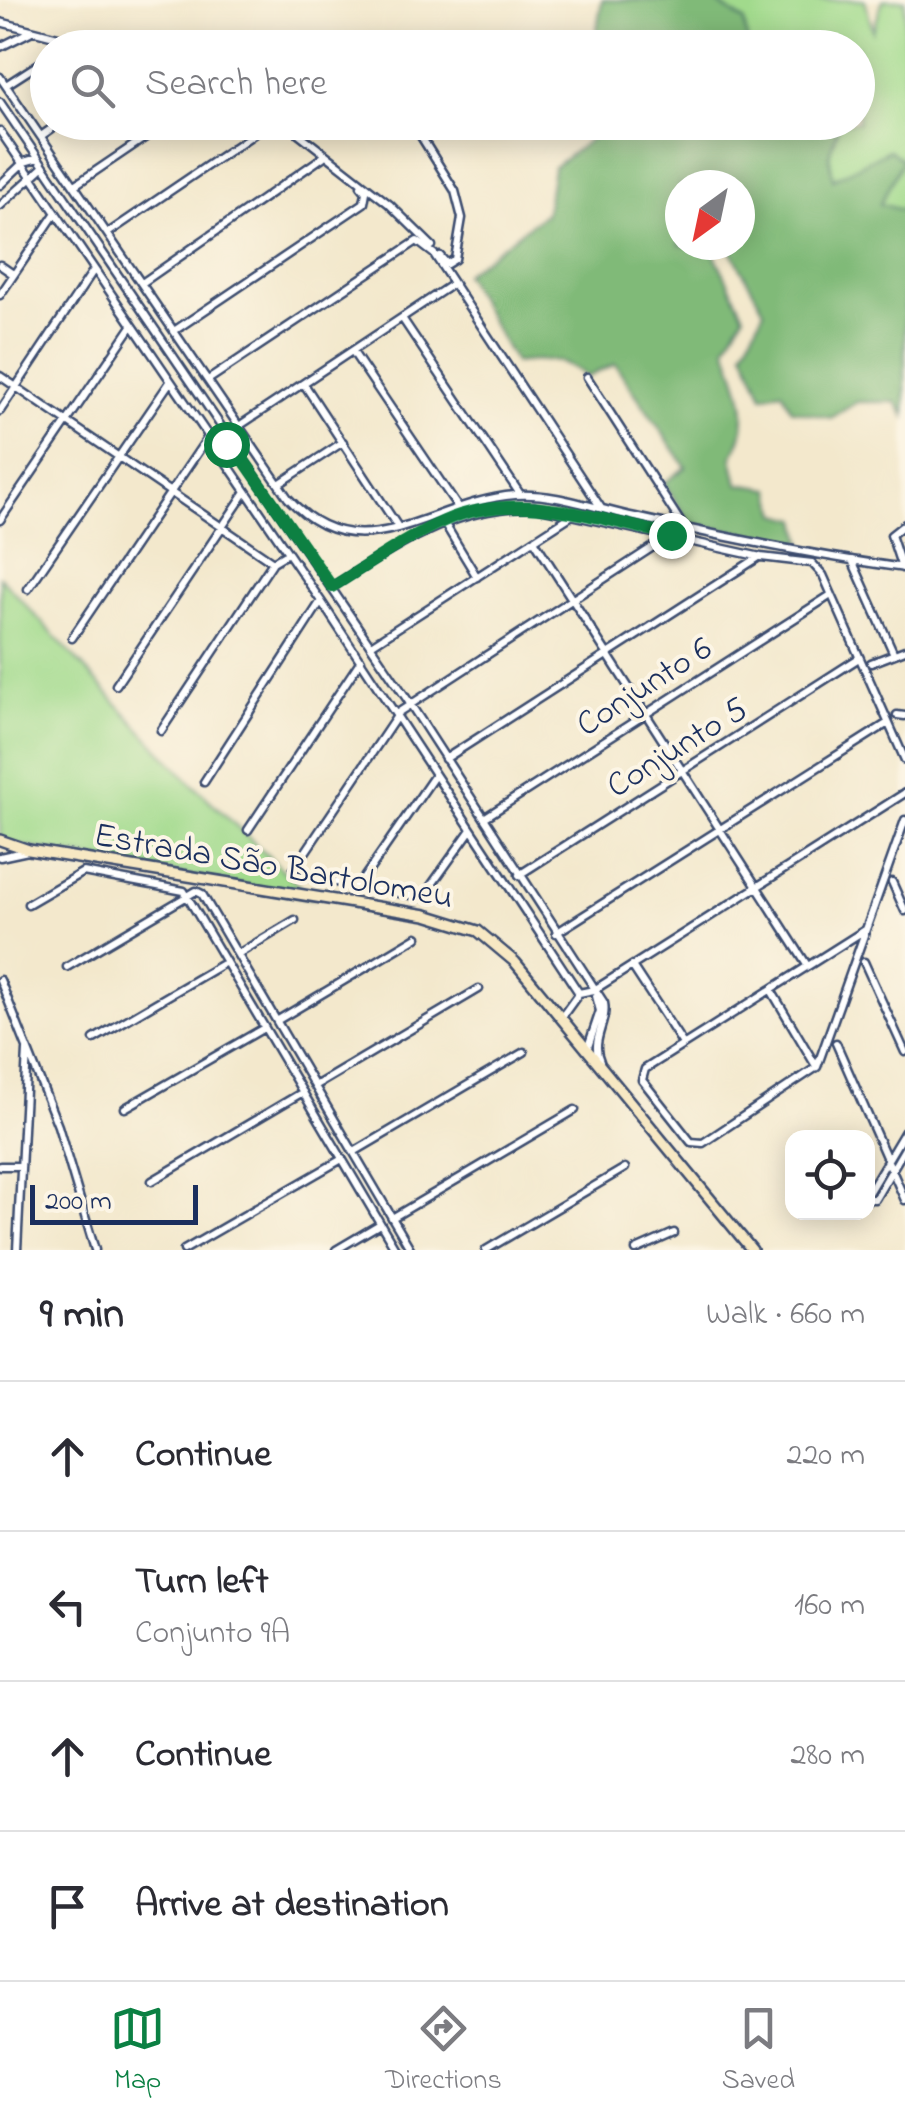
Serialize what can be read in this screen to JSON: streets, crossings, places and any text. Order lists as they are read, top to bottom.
{
  "streets": {
    "street": ["Conjunto 6", "Conjunto 5", "Estrada São Bartolomeu"]
  },
  "scale_bar": "200 m",
  "north": "bottom left",
  "page": {
    "search": "Search here",
    "scale": "200 m",
    "heading": ["9 min", "Walk · 660 m"],
    "list": [
      ["Continue", "220 m"],
      ["Turn left", "Conjunto 9A", "160 m"],
      ["Continue", "280 m"],
      "Arrive at destination"
    ],
    "nav": ["Map", "Directions", "Saved"]
  }
}
